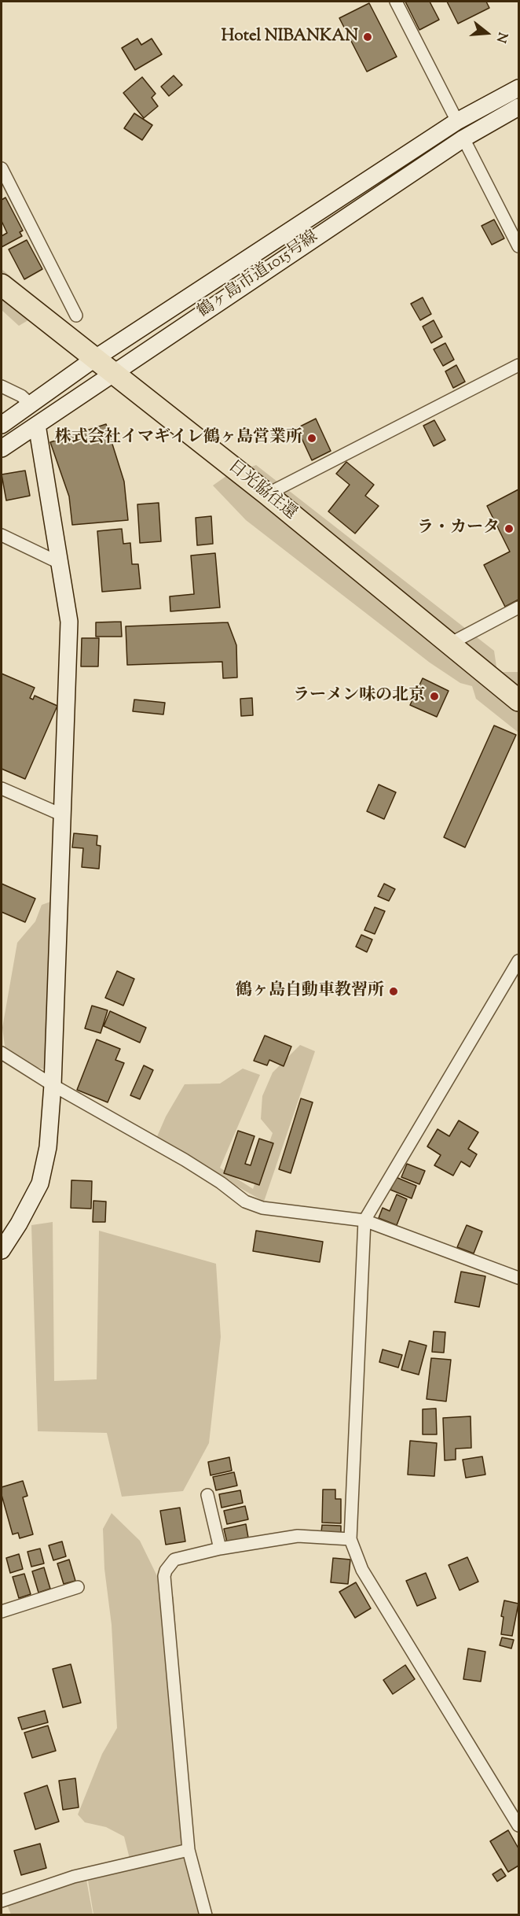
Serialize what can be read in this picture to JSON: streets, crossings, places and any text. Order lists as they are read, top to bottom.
{
  "streets": {
    "highway": ["日光脇往還"],
    "street": ["鶴ヶ島市道1015号線"]
  },
  "crossings": [
    ["鶴ヶ島市道1015号線", "日光脇往還"]
  ],
  "places": [
    "Hotel NIBANKAN",
    "株式会社イマギイレ鶴ヶ島営業所",
    "ラ・カータ",
    "ラーメン味の北京",
    "鶴ヶ島自動車教習所"
  ],
  "north": "right"
}
